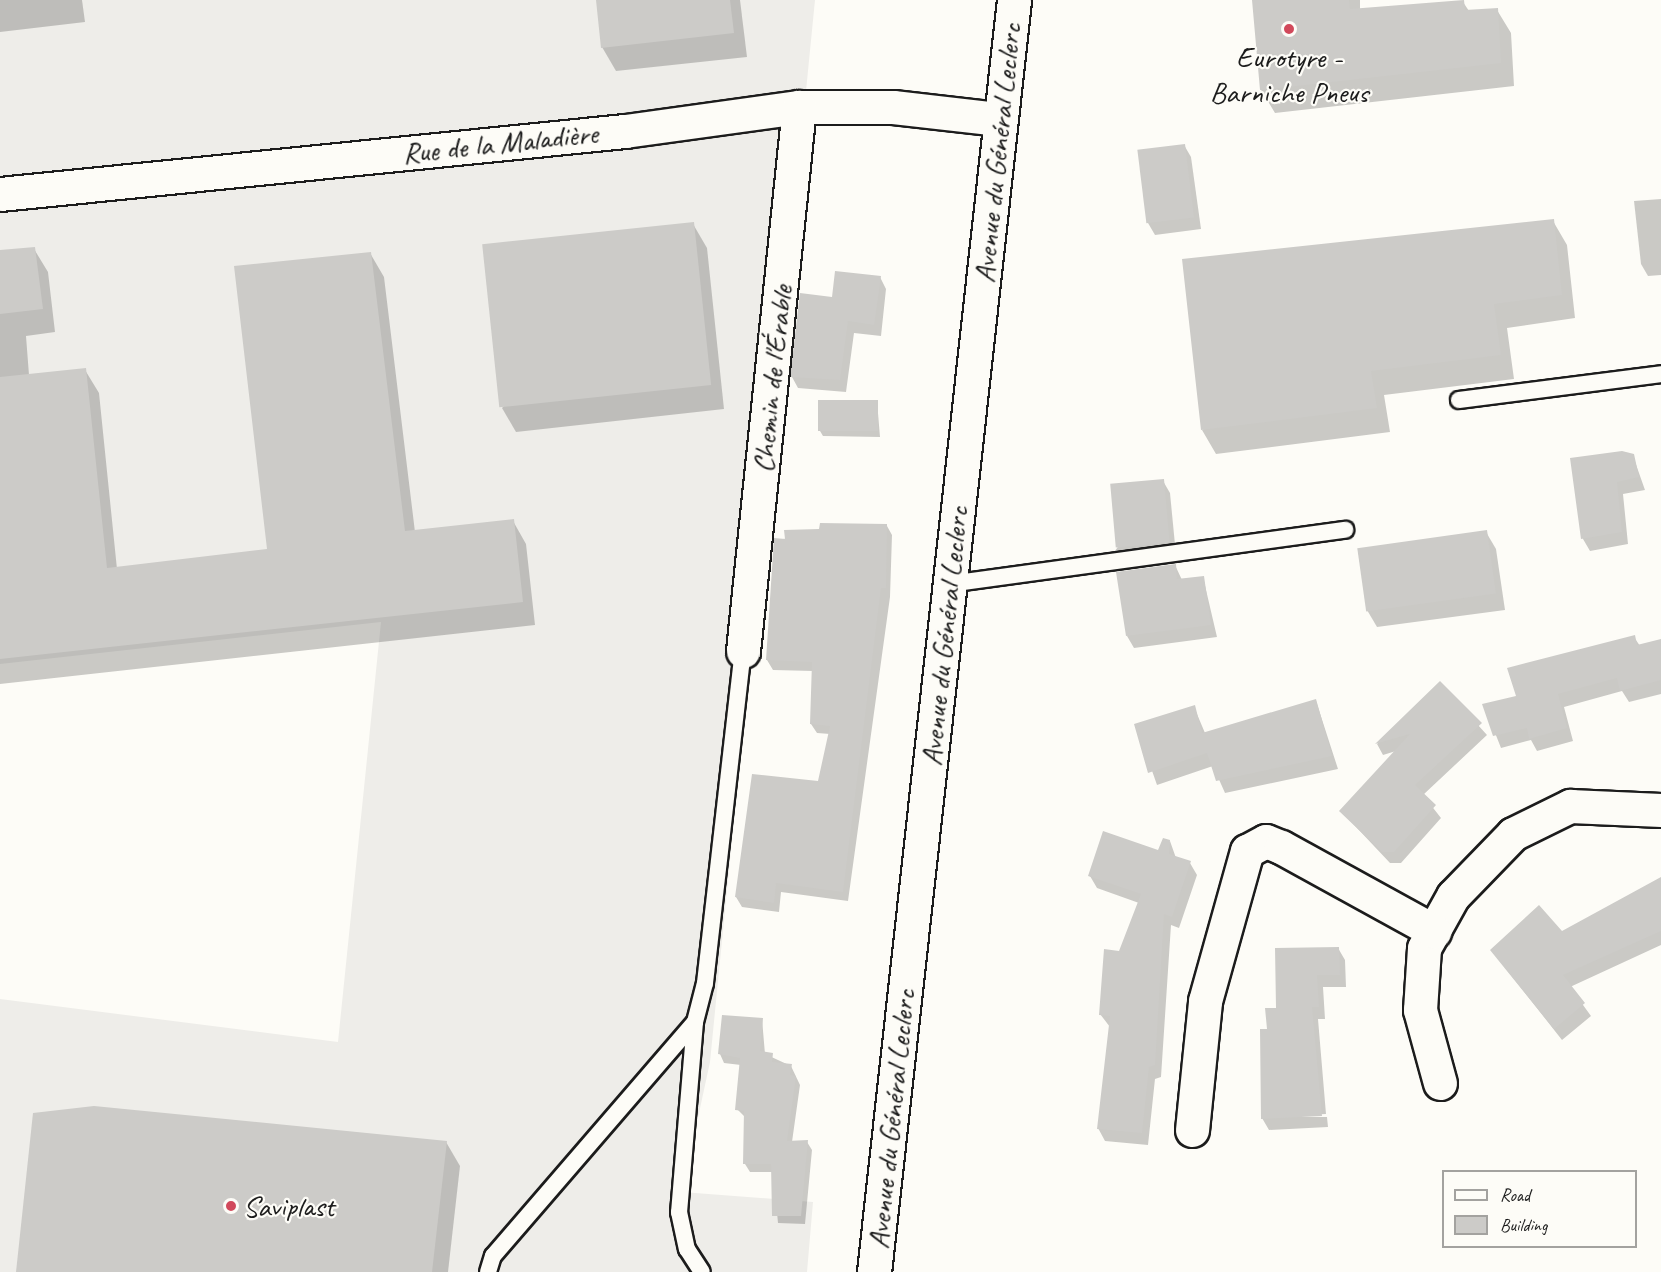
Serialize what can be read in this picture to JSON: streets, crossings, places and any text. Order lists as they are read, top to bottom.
{
  "streets": {
    "street": ["Rue de la Maladière", "Avenue du Général Leclerc", "Chemin de l'Érable"]
  },
  "crossings": [
    ["Rue de la Maladière", "Avenue du Général Leclerc"],
    ["Rue de la Maladière", "Chemin de l'Érable"]
  ],
  "places": ["Eurotyre - Barniche Pneus", "Saviplast"],
  "legend": ["Road", "Building"]
}
